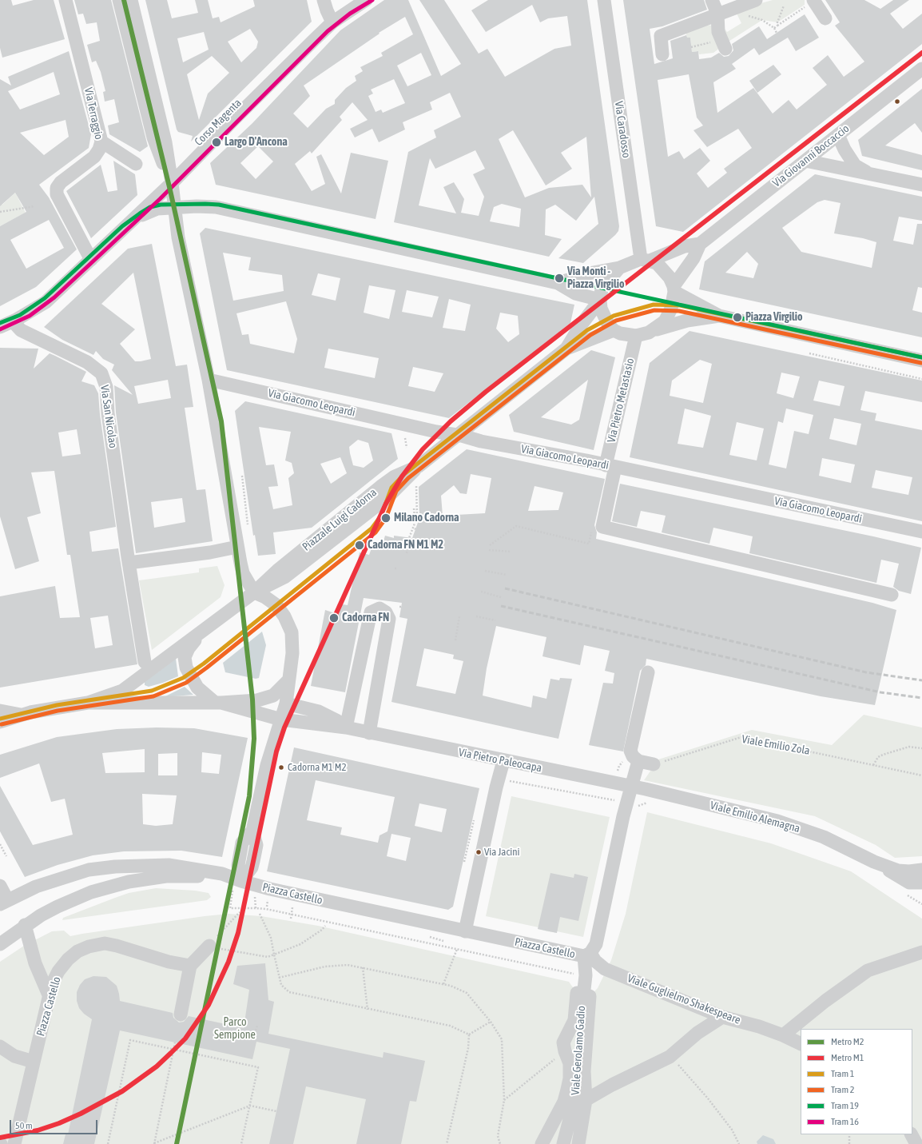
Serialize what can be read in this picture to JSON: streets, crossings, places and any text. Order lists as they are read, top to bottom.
{
  "streets": {
    "street": [
      "Via Terraggio",
      "Corso Magenta",
      "Via Caradosso",
      "Via Giovanni Boccaccio",
      "Via Pietro Metastasio",
      "Via Giacomo Leopardi",
      "Via San Nicolao",
      "Piazzale Luigi Cadorna",
      "Via Pietro Paleocapa",
      "Viale Emilio Alemagna",
      "Piazza Castello",
      "Viale Guglielmo Shakespeare",
      "Viale Gerolamo Gadio"
    ],
    "path": ["Viale Emilio Zola"]
  },
  "crossings": [
    ["Via Caradosso", "Via Giovanni Boccaccio"],
    ["Via Caradosso", "Via Pietro Metastasio"],
    ["Via Giovanni Boccaccio", "Via Pietro Metastasio"],
    ["Via Pietro Metastasio", "Via Giacomo Leopardi"],
    ["Via Giacomo Leopardi", "Piazzale Luigi Cadorna"],
    ["Piazzale Luigi Cadorna", "Via Pietro Paleocapa"],
    ["Via Pietro Paleocapa", "Viale Emilio Alemagna"],
    ["Piazza Castello", "Viale Guglielmo Shakespeare"],
    ["Piazza Castello", "Viale Gerolamo Gadio"],
    ["Viale Guglielmo Shakespeare", "Viale Gerolamo Gadio"]
  ],
  "parks": ["Parco Sempione"],
  "places": [
    "Largo D'Ancona",
    "Via Monti - Piazza Virgilio",
    "Piazza Virgilio",
    "Milano Cadorna",
    "Cadorna FN M1 M2",
    "Cadorna FN",
    "Cadorna M1 M2",
    "Via Jacini"
  ],
  "lines": [
    "metro line M2",
    "tram line 16",
    "metro line M1",
    "tram line 19",
    "tram line 1",
    "tram line 2"
  ],
  "legend": [
    "Metro M2",
    "Metro M1",
    "Tram 1",
    "Tram 2",
    "Tram 19",
    "Tram 16"
  ],
  "scale_bar": "50 m"
}
